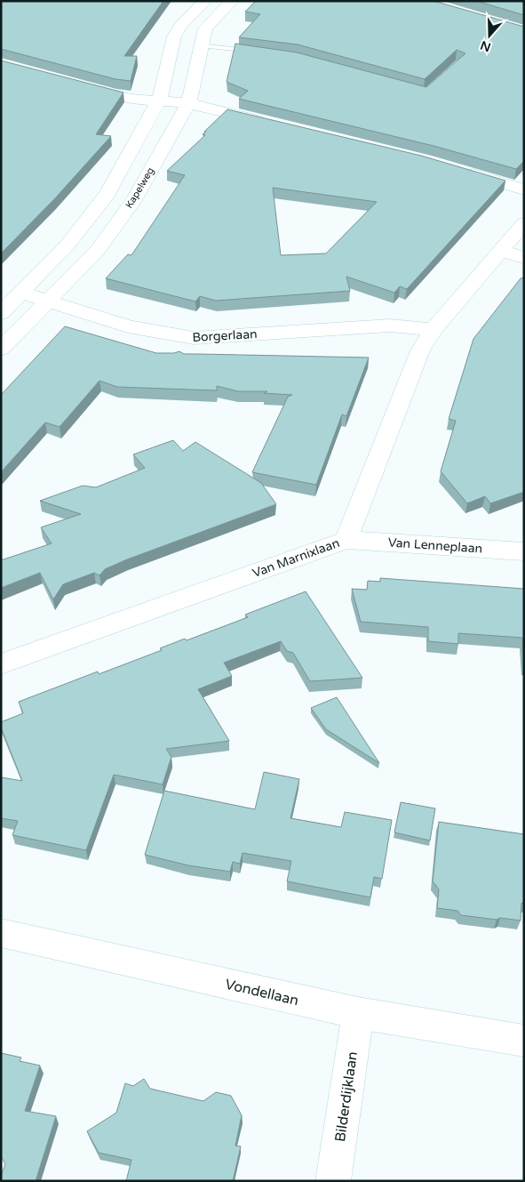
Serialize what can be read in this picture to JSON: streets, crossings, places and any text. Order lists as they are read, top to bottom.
{
  "streets": {
    "street": [
      "Kapelweg",
      "Borgerlaan",
      "Van Lenneplaan",
      "Van Marnixlaan",
      "Vondellaan",
      "Bilderdijklaan"
    ]
  },
  "crossings": [
    ["Kapelweg", "Borgerlaan"],
    ["Borgerlaan", "Van Marnixlaan"],
    ["Van Lenneplaan", "Van Marnixlaan"],
    ["Vondellaan", "Bilderdijklaan"]
  ],
  "north": "bottom"
}
